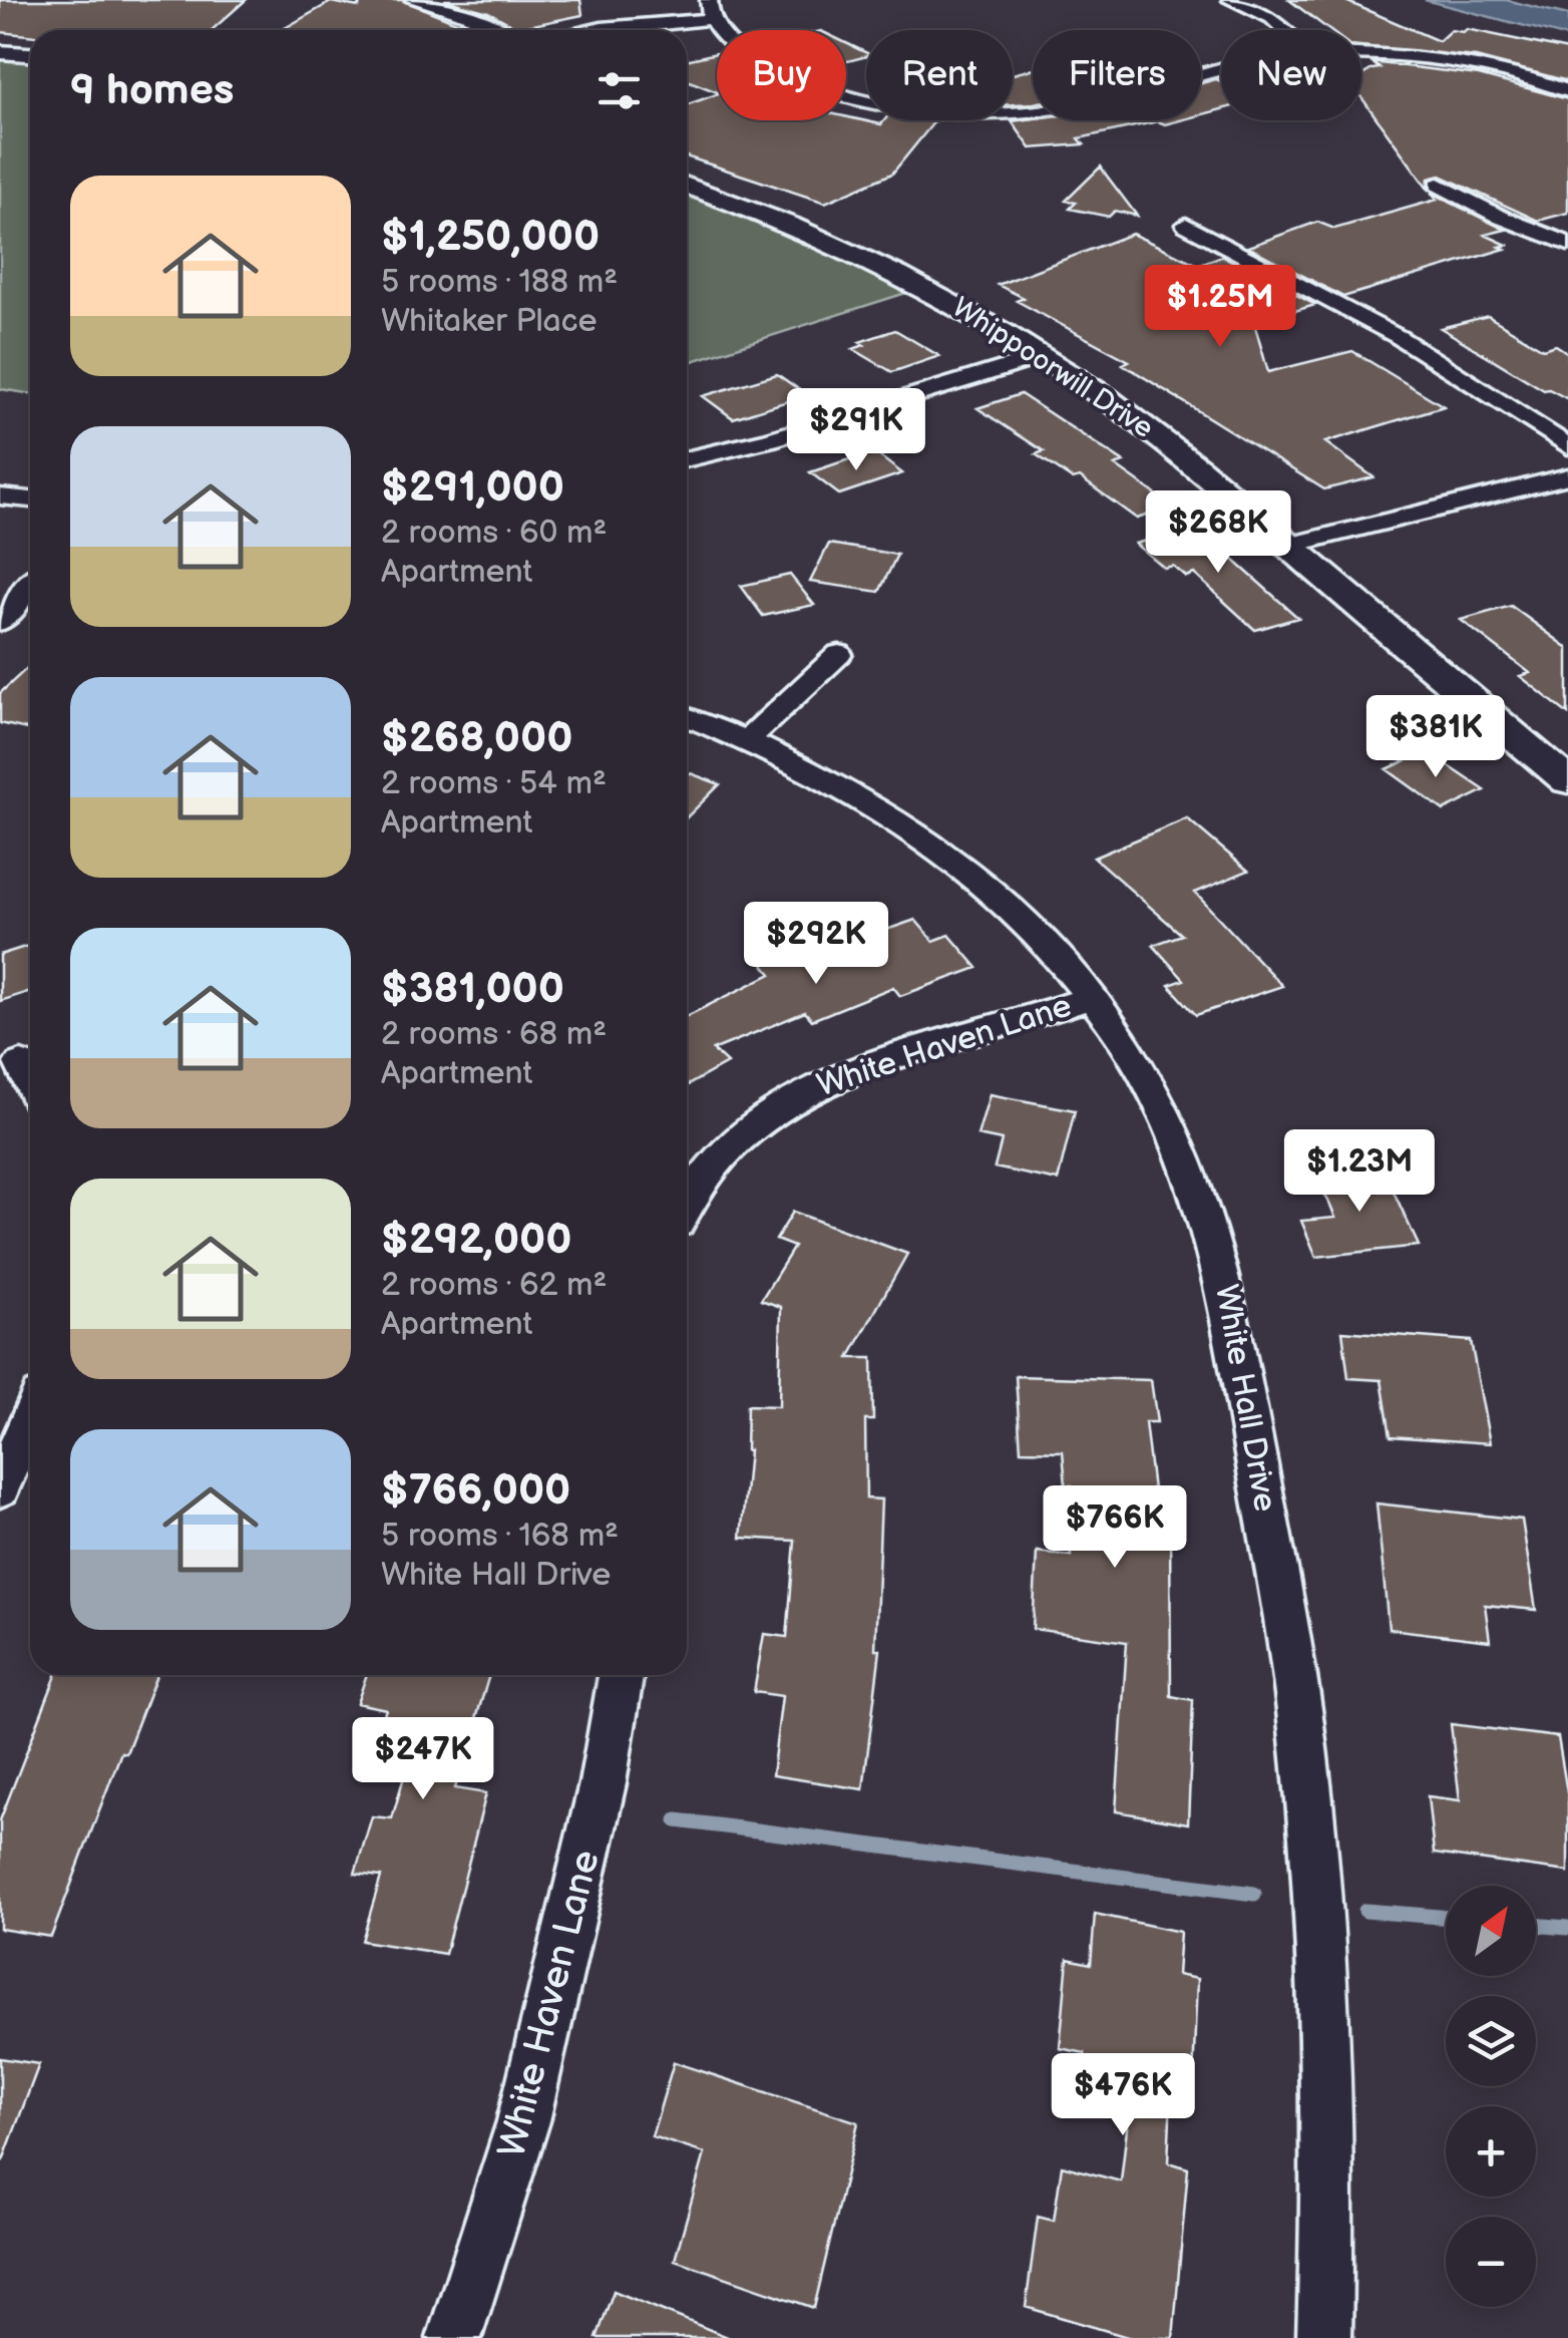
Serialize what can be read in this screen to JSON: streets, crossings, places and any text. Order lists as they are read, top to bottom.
{
  "streets": {
    "street": ["Whippoorwill Drive", "White Haven Lane", "White Hall Drive"]
  },
  "crossings": [
    ["White Haven Lane", "White Hall Drive"]
  ],
  "north": "top right",
  "page": {
    "chip": [
      "Buy",
      "Rent",
      "Filters",
      "New"
    ],
    "heading": "9 homes",
    "list": [
      {
        "name": "$1,250,000",
        "note": "5 rooms · 188 m² · Whitaker Place"
      },
      {
        "name": "$291,000",
        "note": "2 rooms · 60 m² · Apartment"
      },
      {
        "name": "$268,000",
        "note": "2 rooms · 54 m² · Apartment"
      },
      {
        "name": "$381,000",
        "note": "2 rooms · 68 m² · Apartment"
      },
      {
        "name": "$292,000",
        "note": "2 rooms · 62 m² · Apartment"
      },
      {
        "name": "$766,000",
        "note": "5 rooms · 168 m² · White Hall Drive"
      }
    ],
    "price": [
      "$1.25M",
      "$291K",
      "$268K",
      "$381K",
      "$292K",
      "$1.23M",
      "$766K",
      "$247K",
      "$476K"
    ],
    "map_buttons": ["+", "−"]
  }
}
